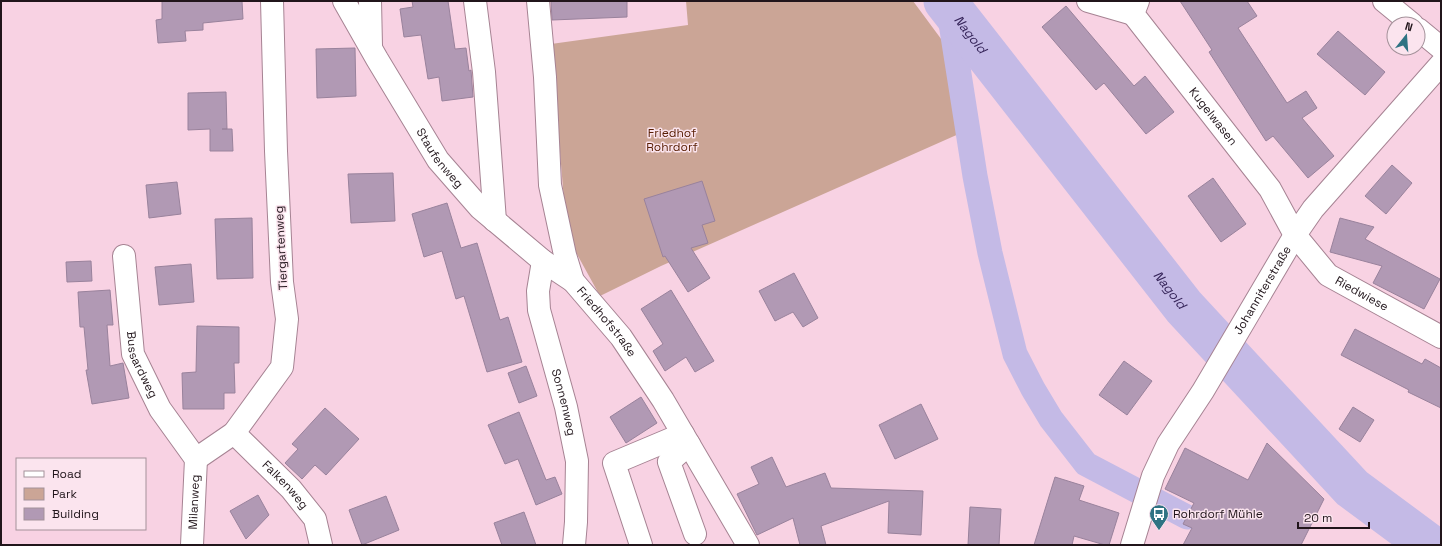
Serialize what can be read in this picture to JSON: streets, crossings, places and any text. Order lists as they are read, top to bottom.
{
  "streets": {
    "street": [
      "Kugelwasen",
      "Staufenweg",
      "Tiergartenweg",
      "Johanniterstraße",
      "Riedwiese",
      "Friedhofstraße",
      "Bussardweg",
      "Sonnenweg",
      "Falkenweg",
      "Milanweg"
    ]
  },
  "crossings": [
    ["Kugelwasen", "Johanniterstraße"],
    ["Kugelwasen", "Riedwiese"],
    ["Staufenweg", "Friedhofstraße"],
    ["Staufenweg", "Sonnenweg"],
    ["Tiergartenweg", "Bussardweg"],
    ["Tiergartenweg", "Falkenweg"],
    ["Tiergartenweg", "Milanweg"],
    ["Johanniterstraße", "Riedwiese"],
    ["Bussardweg", "Milanweg"]
  ],
  "water": ["Nagold"],
  "parks": ["Friedhof Rohrdorf"],
  "places": {
    "bus stop": ["Rohrdorf Mühle"]
  },
  "legend": ["Road", "Park", "Building"],
  "scale_bar": "20 m",
  "north": "top"
}
